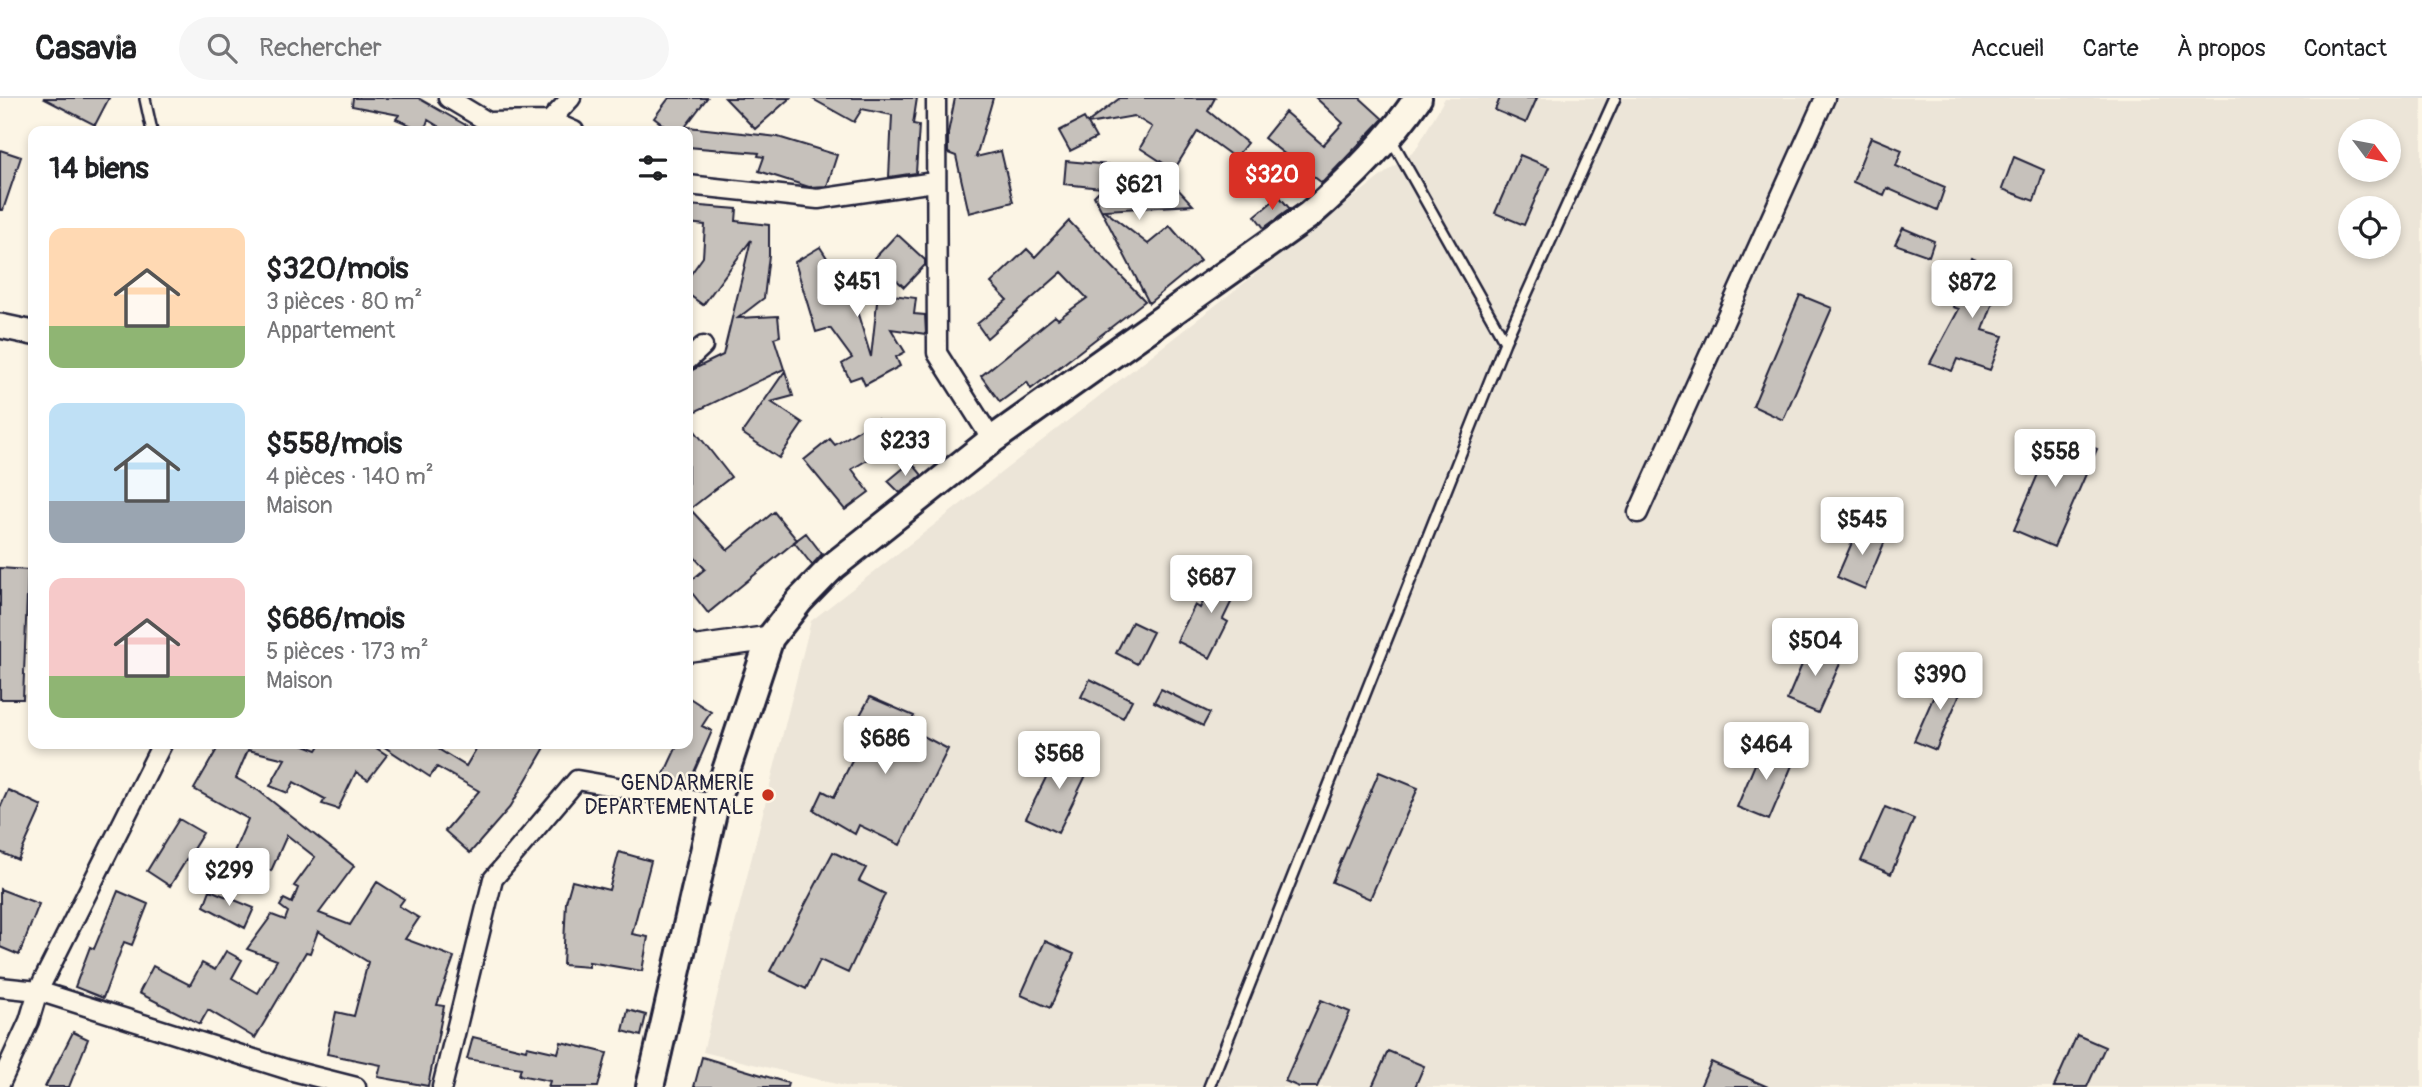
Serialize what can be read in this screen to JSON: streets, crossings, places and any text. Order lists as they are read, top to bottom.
{
  "places": ["GENDARMERIE DEPARTEMENTALE"],
  "north": "bottom right",
  "page": {
    "header": "Casavia",
    "search": "Rechercher",
    "nav": [
      "Accueil",
      "Carte",
      "À propos",
      "Contact"
    ],
    "heading": "14 biens",
    "price": [
      "$320",
      "$621",
      "$451",
      "$872",
      "$233",
      "$558",
      "$545",
      "$687",
      "$504",
      "$390",
      "$686",
      "$464",
      "$568",
      "$299"
    ],
    "list": [
      {
        "name": "$320/mois",
        "note": "3 pièces · 80 m² · Appartement"
      },
      {
        "name": "$558/mois",
        "note": "4 pièces · 140 m² · Maison"
      },
      {
        "name": "$686/mois",
        "note": "5 pièces · 173 m² · Maison"
      }
    ]
  }
}
